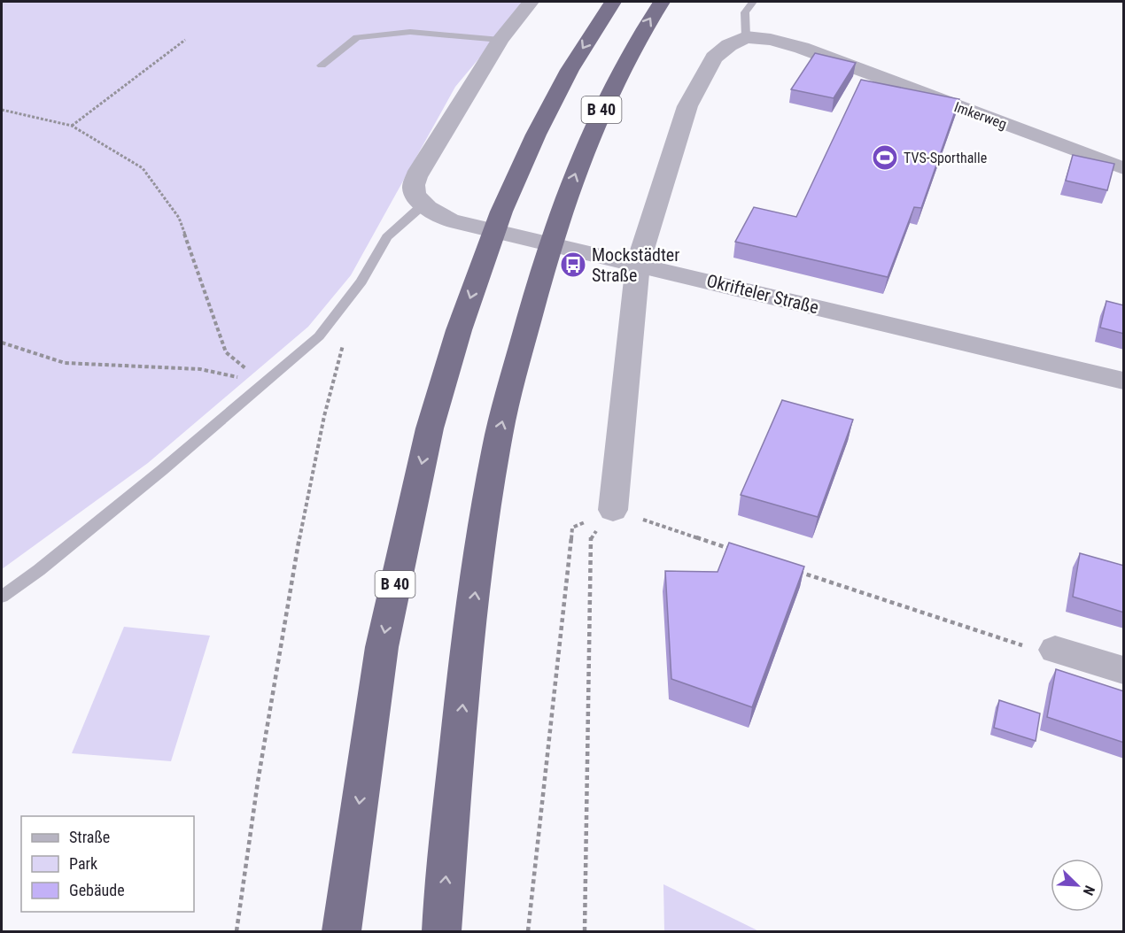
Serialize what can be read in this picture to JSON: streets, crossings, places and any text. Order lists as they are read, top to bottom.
{
  "streets": {
    "highway": ["B 40"],
    "street": ["Imkerweg", "Okrifteler Straße"]
  },
  "places": {
    "sports": ["TVS-Sporthalle"],
    "bus stop": ["Mockstädter Straße"]
  },
  "legend": ["Straße", "Park", "Gebäude"],
  "north": "bottom right"
}
